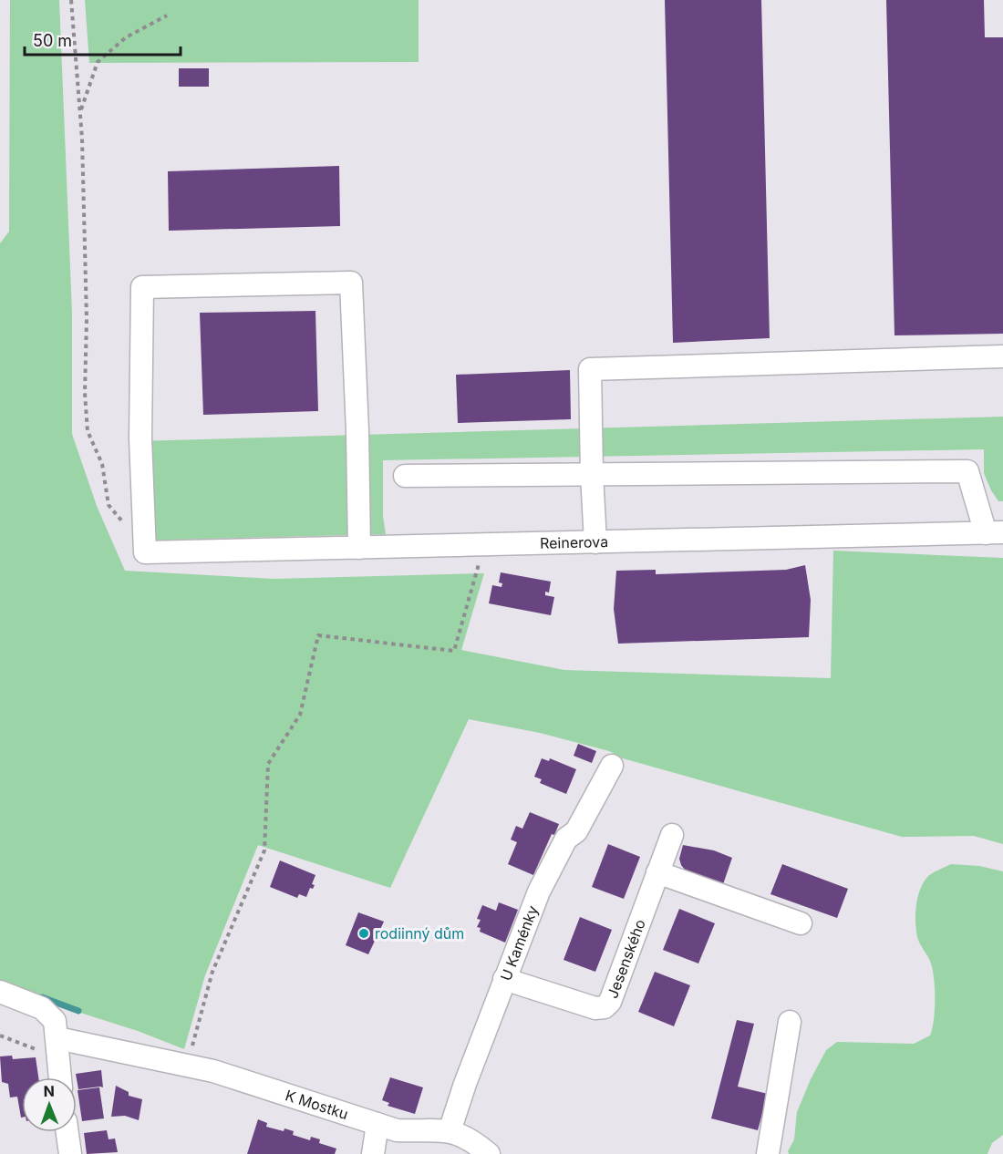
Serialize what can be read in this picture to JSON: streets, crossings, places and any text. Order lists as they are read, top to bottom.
{
  "streets": {
    "street": [
      "Reinerova",
      "U Kaménky",
      "Jesenského",
      "K Mostku"
    ]
  },
  "crossings": [
    ["U Kaménky", "Jesenského"],
    ["U Kaménky", "K Mostku"]
  ],
  "places": ["rodiinný dům"],
  "scale_bar": "50 m",
  "north": "top"
}
